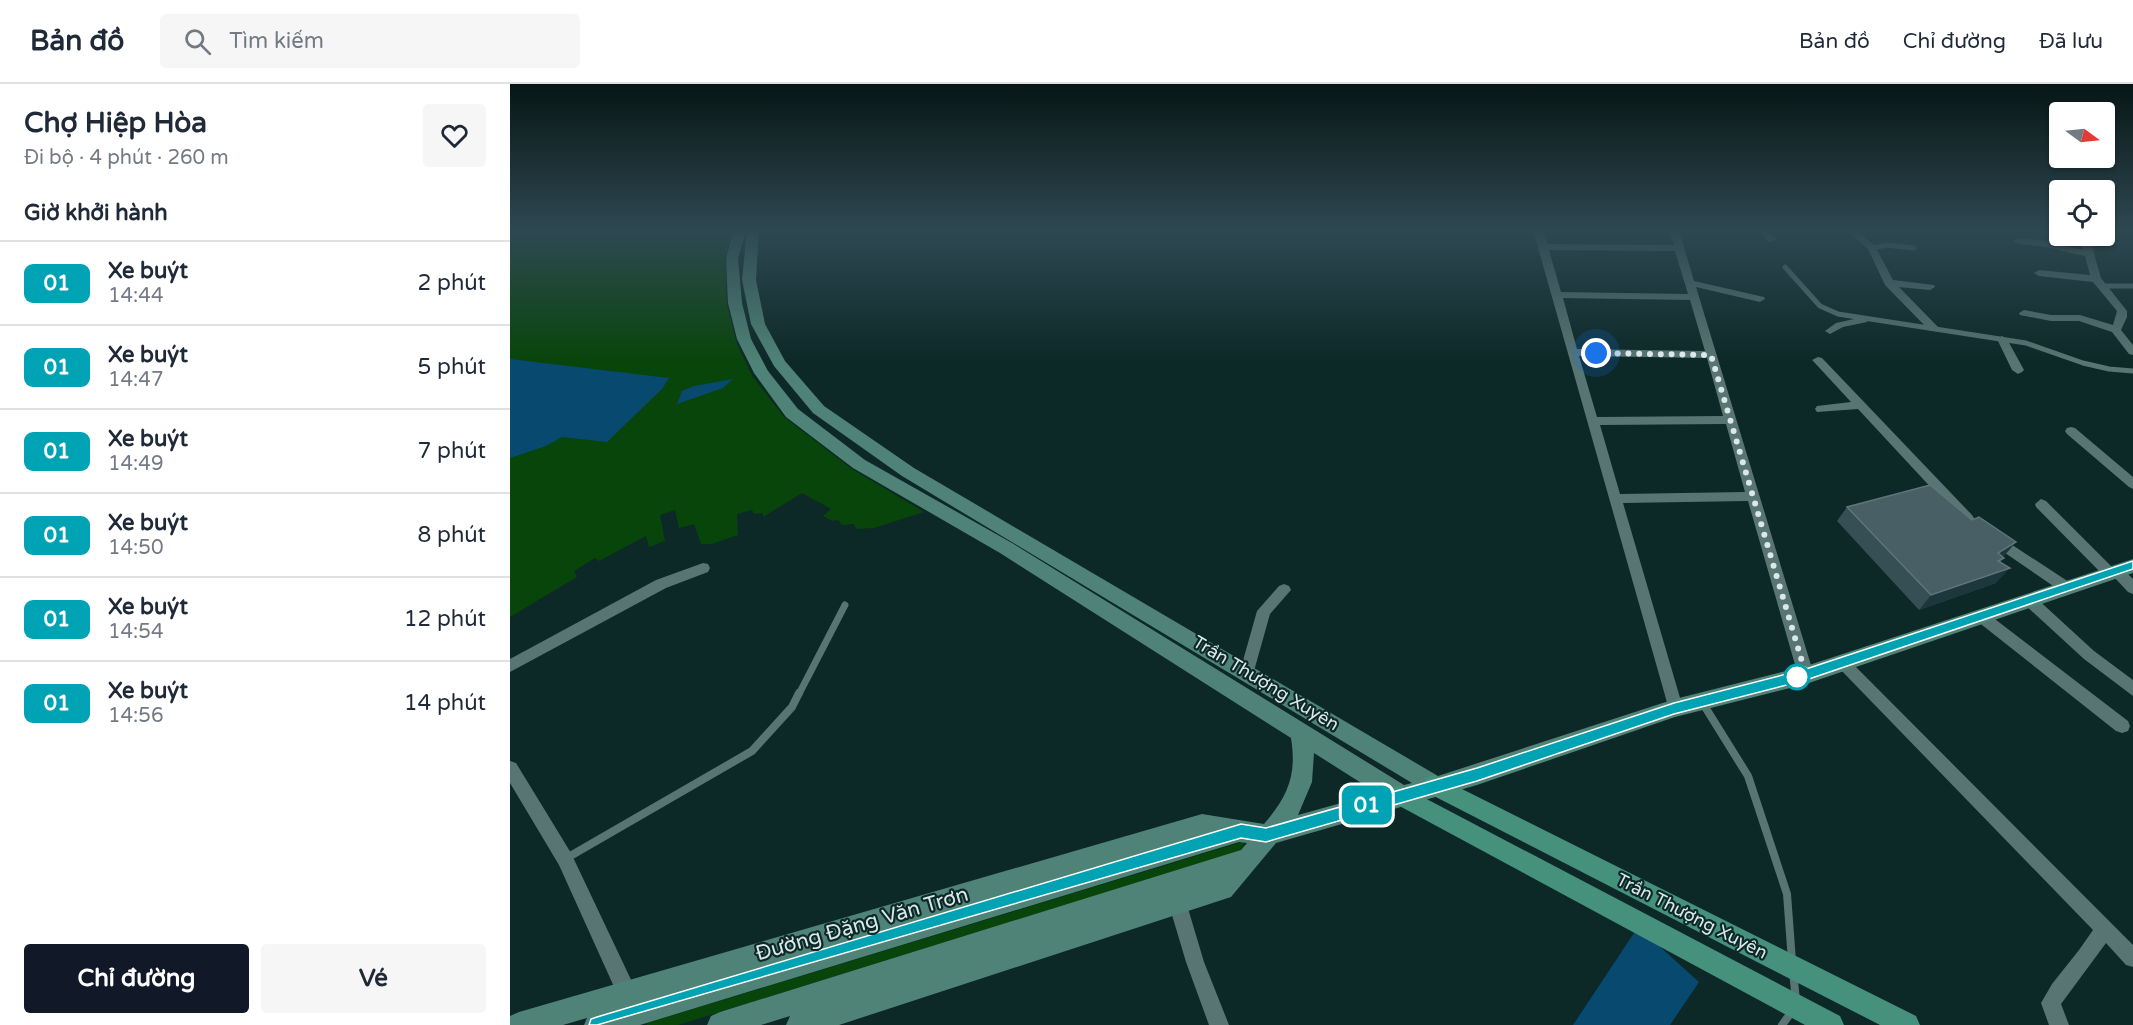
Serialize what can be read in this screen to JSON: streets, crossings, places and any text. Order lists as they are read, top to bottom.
{
  "streets": {
    "main road": ["Trần Thượng Xuyên", "Đường Đặng Văn Trơn"]
  },
  "crossings": [
    ["Trần Thượng Xuyên", "Đường Đặng Văn Trơn"]
  ],
  "lines": ["bus line 01"],
  "north": "right",
  "page": {
    "header": "Bản đồ",
    "search": "Tìm kiếm",
    "nav": ["Bản đồ", "Chỉ đường", "Đã lưu"],
    "heading": [
      ["Chợ Hiệp Hòa", "Đi bộ · 4 phút · 260 m"],
      "Giờ khởi hành"
    ],
    "on_map": "01",
    "list": [
      {
        "mark": "01",
        "name": "Xe buýt",
        "note": "14:44",
        "value": "2 phút"
      },
      {
        "mark": "01",
        "name": "Xe buýt",
        "note": "14:47",
        "value": "5 phút"
      },
      {
        "mark": "01",
        "name": "Xe buýt",
        "note": "14:49",
        "value": "7 phút"
      },
      {
        "mark": "01",
        "name": "Xe buýt",
        "note": "14:50",
        "value": "8 phút"
      },
      {
        "mark": "01",
        "name": "Xe buýt",
        "note": "14:54",
        "value": "12 phút"
      },
      {
        "mark": "01",
        "name": "Xe buýt",
        "note": "14:56",
        "value": "14 phút"
      }
    ],
    "buttons": ["Chỉ đường", "Vé"]
  }
}
